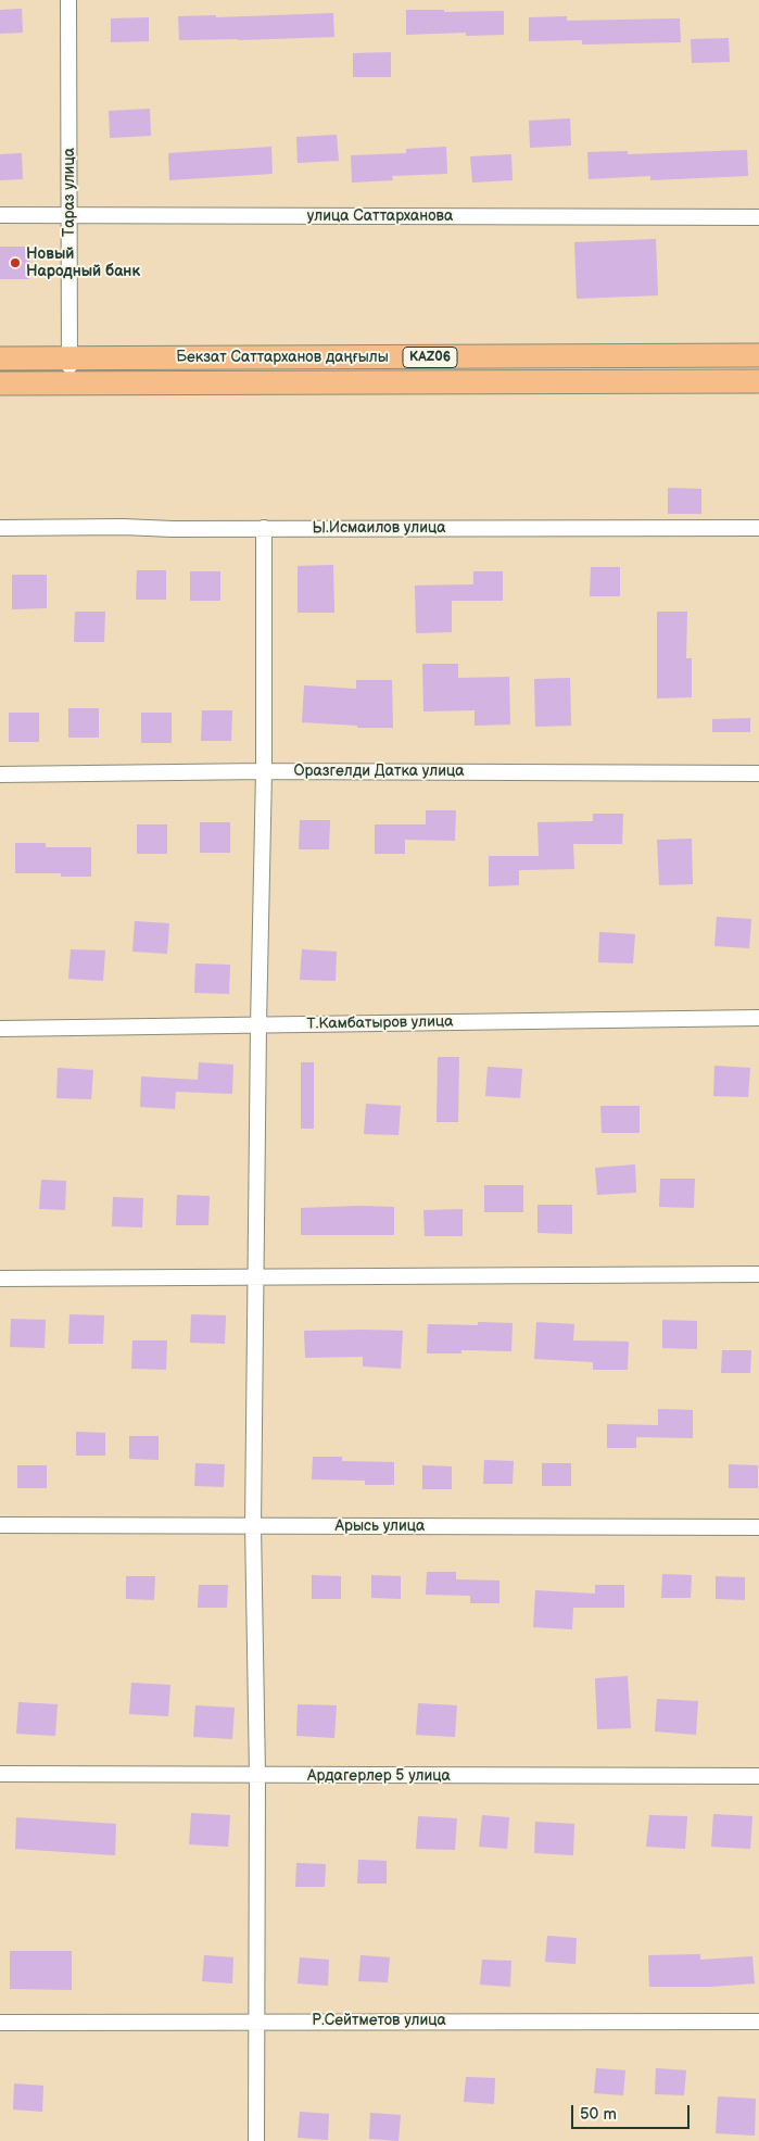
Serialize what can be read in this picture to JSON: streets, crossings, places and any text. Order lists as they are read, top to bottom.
{
  "streets": {
    "main road": ["Бекзат Саттарханов даңғылы", "KАZ06"],
    "street": [
      "Тараз улица",
      "улица Саттарханова",
      "Ы.Исмаилов улица",
      "Оразгелди Датка улица",
      "Т.Камбатыров улица",
      "Арысь улица",
      "Ардагерлер 5 улица",
      "Р.Сейтметов улица"
    ]
  },
  "crossings": [
    ["Тараз улица", "улица Саттарханова"],
    ["Тараз улица", "Бекзат Саттарханов даңғылы"]
  ],
  "places": ["Новый Народный банк"],
  "scale_bar": "50 m"
}
